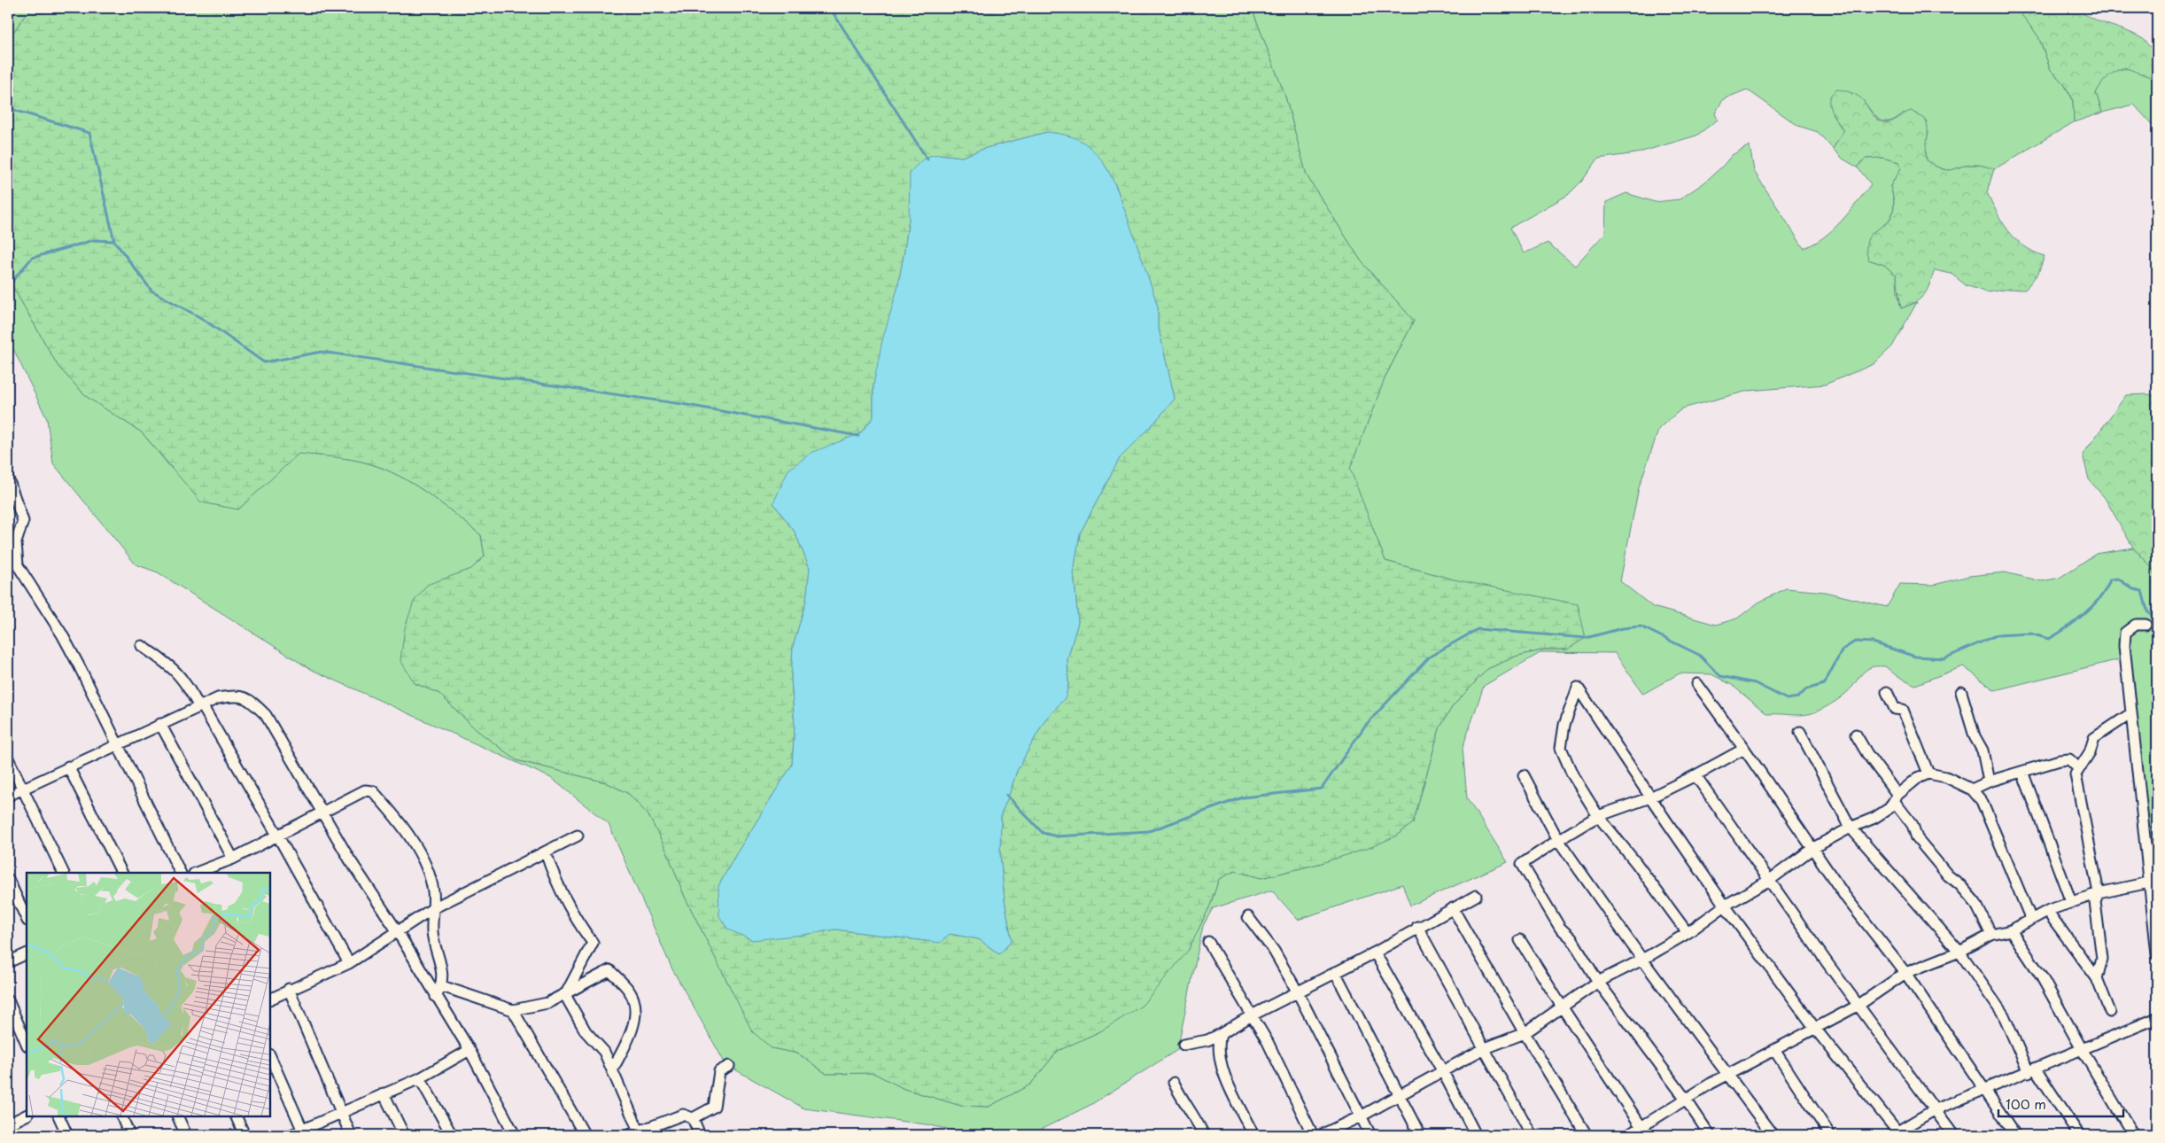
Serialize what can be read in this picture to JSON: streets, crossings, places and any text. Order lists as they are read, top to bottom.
{
  "scale_bar": "100 m"
}
